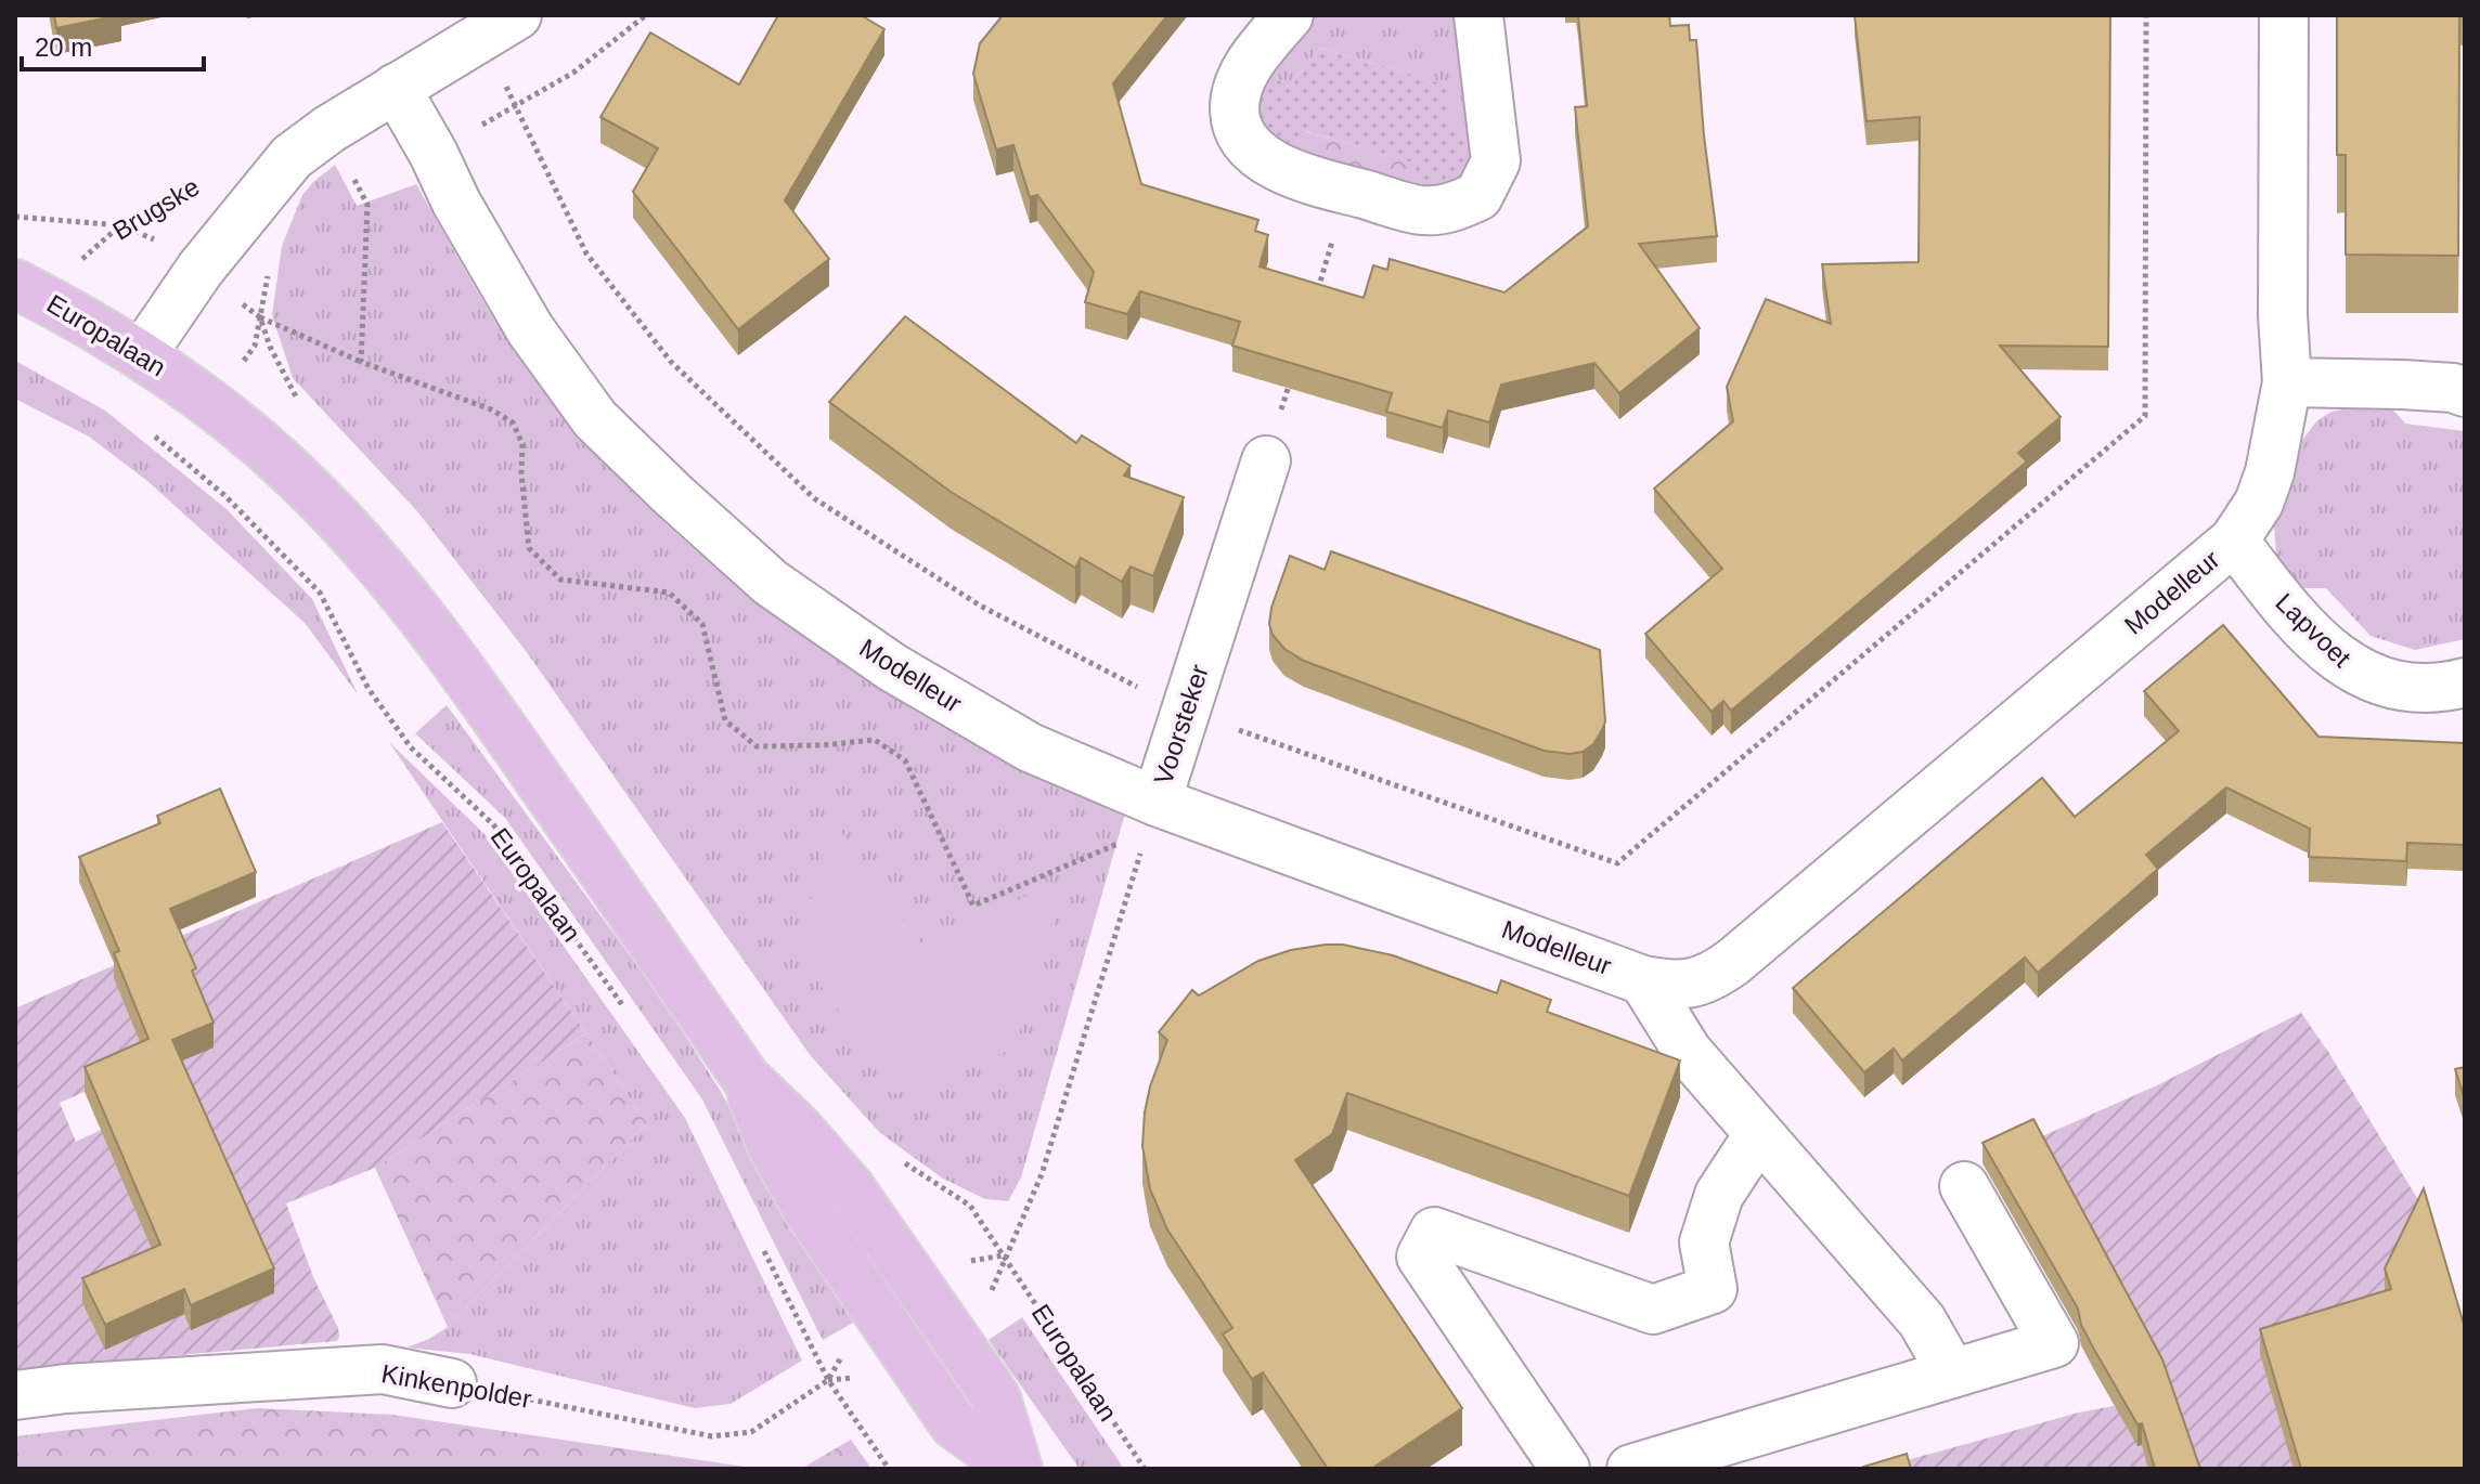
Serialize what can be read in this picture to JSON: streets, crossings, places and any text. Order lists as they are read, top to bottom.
{
  "streets": {
    "main road": ["Europalaan"],
    "street": [
      "Modelleur",
      "Lapvoet",
      "Voorsteker",
      "Kinkenpolder"
    ],
    "path": ["Brugske"]
  },
  "crossings": [
    ["Brugske", "Europalaan"],
    ["Europalaan", "Voorsteker"],
    ["Modelleur", "Lapvoet"],
    ["Modelleur", "Voorsteker"]
  ],
  "scale_bar": "20 m"
}
